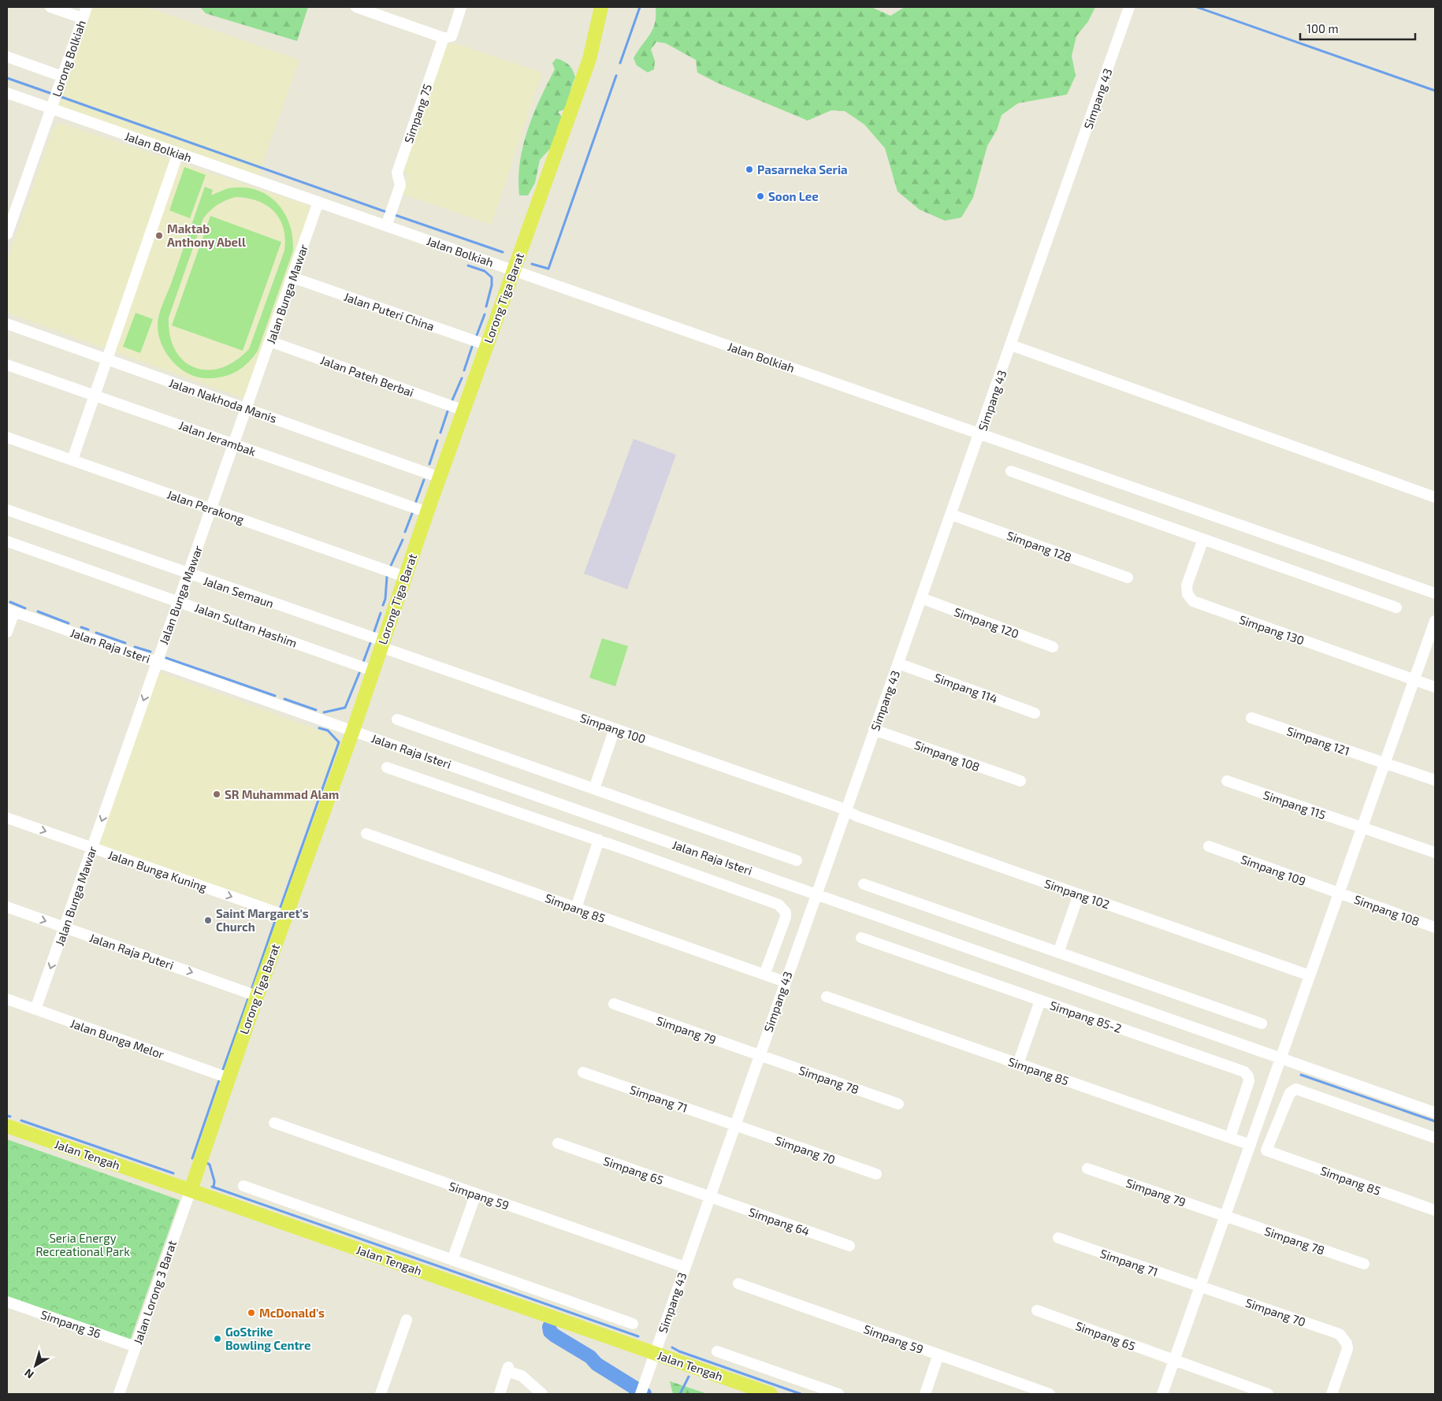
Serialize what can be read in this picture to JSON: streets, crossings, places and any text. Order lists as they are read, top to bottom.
{
  "streets": {
    "main road": ["Lorong Tiga Barat", "Jalan Tengah"],
    "street": [
      "Lorong Bolkiah",
      "Simpang 43",
      "Simpang 75",
      "Jalan Bolkiah",
      "Jalan Bunga Mawar",
      "Jalan Puteri China",
      "Jalan Pateh Berbai",
      "Jalan Nakhoda Manis",
      "Jalan Jerambak",
      "Jalan Perakong",
      "Simpang 128",
      "Jalan Semaun",
      "Simpang 120",
      "Jalan Sultan Hashim",
      "Simpang 130",
      "Jalan Raja Isteri",
      "Simpang 114",
      "Simpang 100",
      "Simpang 121",
      "Simpang 108",
      "Simpang 115",
      "Simpang 109",
      "Jalan Bunga Kuning",
      "Simpang 102",
      "Simpang 85",
      "Jalan Raja Puteri",
      "Simpang 85-2",
      "Simpang 79",
      "Jalan Bunga Melor",
      "Simpang 78",
      "Simpang 71",
      "Simpang 70",
      "Simpang 65",
      "Simpang 59",
      "Simpang 64",
      "Jalan Lorong 3 Barat",
      "Simpang 36"
    ]
  },
  "crossings": [
    ["Lorong Bolkiah", "Jalan Bolkiah"],
    ["Simpang 43", "Jalan Bolkiah"],
    ["Simpang 43", "Simpang 128"],
    ["Simpang 43", "Simpang 120"],
    ["Simpang 43", "Jalan Raja Isteri"],
    ["Simpang 43", "Simpang 114"],
    ["Simpang 43", "Simpang 100"],
    ["Simpang 43", "Simpang 108"],
    ["Simpang 43", "Simpang 102"],
    ["Simpang 43", "Simpang 85"],
    ["Simpang 43", "Simpang 79"],
    ["Simpang 43", "Simpang 78"],
    ["Simpang 43", "Simpang 71"],
    ["Simpang 43", "Simpang 70"],
    ["Simpang 43", "Jalan Tengah"],
    ["Simpang 43", "Simpang 65"],
    ["Simpang 43", "Simpang 59"],
    ["Simpang 43", "Simpang 64"],
    ["Simpang 75", "Jalan Bolkiah"],
    ["Jalan Bolkiah", "Jalan Bunga Mawar"],
    ["Jalan Bolkiah", "Lorong Tiga Barat"],
    ["Jalan Bunga Mawar", "Jalan Puteri China"],
    ["Jalan Bunga Mawar", "Jalan Pateh Berbai"],
    ["Jalan Bunga Mawar", "Jalan Nakhoda Manis"],
    ["Jalan Bunga Mawar", "Jalan Jerambak"],
    ["Jalan Bunga Mawar", "Jalan Perakong"],
    ["Jalan Bunga Mawar", "Jalan Semaun"],
    ["Jalan Bunga Mawar", "Jalan Sultan Hashim"],
    ["Jalan Bunga Mawar", "Jalan Raja Isteri"],
    ["Jalan Bunga Mawar", "Jalan Bunga Kuning"],
    ["Jalan Bunga Mawar", "Jalan Raja Puteri"],
    ["Jalan Bunga Mawar", "Jalan Bunga Melor"],
    ["Lorong Tiga Barat", "Jalan Puteri China"],
    ["Lorong Tiga Barat", "Jalan Pateh Berbai"],
    ["Lorong Tiga Barat", "Jalan Nakhoda Manis"],
    ["Lorong Tiga Barat", "Jalan Jerambak"],
    ["Lorong Tiga Barat", "Jalan Perakong"],
    ["Lorong Tiga Barat", "Jalan Semaun"],
    ["Lorong Tiga Barat", "Jalan Sultan Hashim"],
    ["Lorong Tiga Barat", "Jalan Raja Isteri"],
    ["Lorong Tiga Barat", "Simpang 100"],
    ["Lorong Tiga Barat", "Jalan Bunga Kuning"],
    ["Lorong Tiga Barat", "Jalan Raja Puteri"],
    ["Lorong Tiga Barat", "Jalan Bunga Melor"],
    ["Lorong Tiga Barat", "Jalan Tengah"],
    ["Lorong Tiga Barat", "Jalan Lorong 3 Barat"],
    ["Jalan Semaun", "Simpang 100"],
    ["Simpang 100", "Simpang 102"],
    ["Simpang 108", "Simpang 109"],
    ["Simpang 85", "Simpang 85-2"],
    ["Simpang 79", "Simpang 78"],
    ["Simpang 71", "Simpang 70"],
    ["Jalan Tengah", "Jalan Lorong 3 Barat"],
    ["Simpang 65", "Simpang 64"],
    ["Jalan Lorong 3 Barat", "Simpang 36"]
  ],
  "one_way": ["Jalan Bunga Kuning", "Jalan Raja Puteri"],
  "parks": ["Seria Energy Recreational Park"],
  "places": [
    "Pasarneka Seria",
    "Soon Lee",
    "Maktab Anthony Abell",
    "SR Muhammad Alam",
    "Saint Margaret's Church",
    "McDonald's",
    "GoStrike Bowling Centre"
  ],
  "scale_bar": "100 m",
  "north": "bottom left"
}
